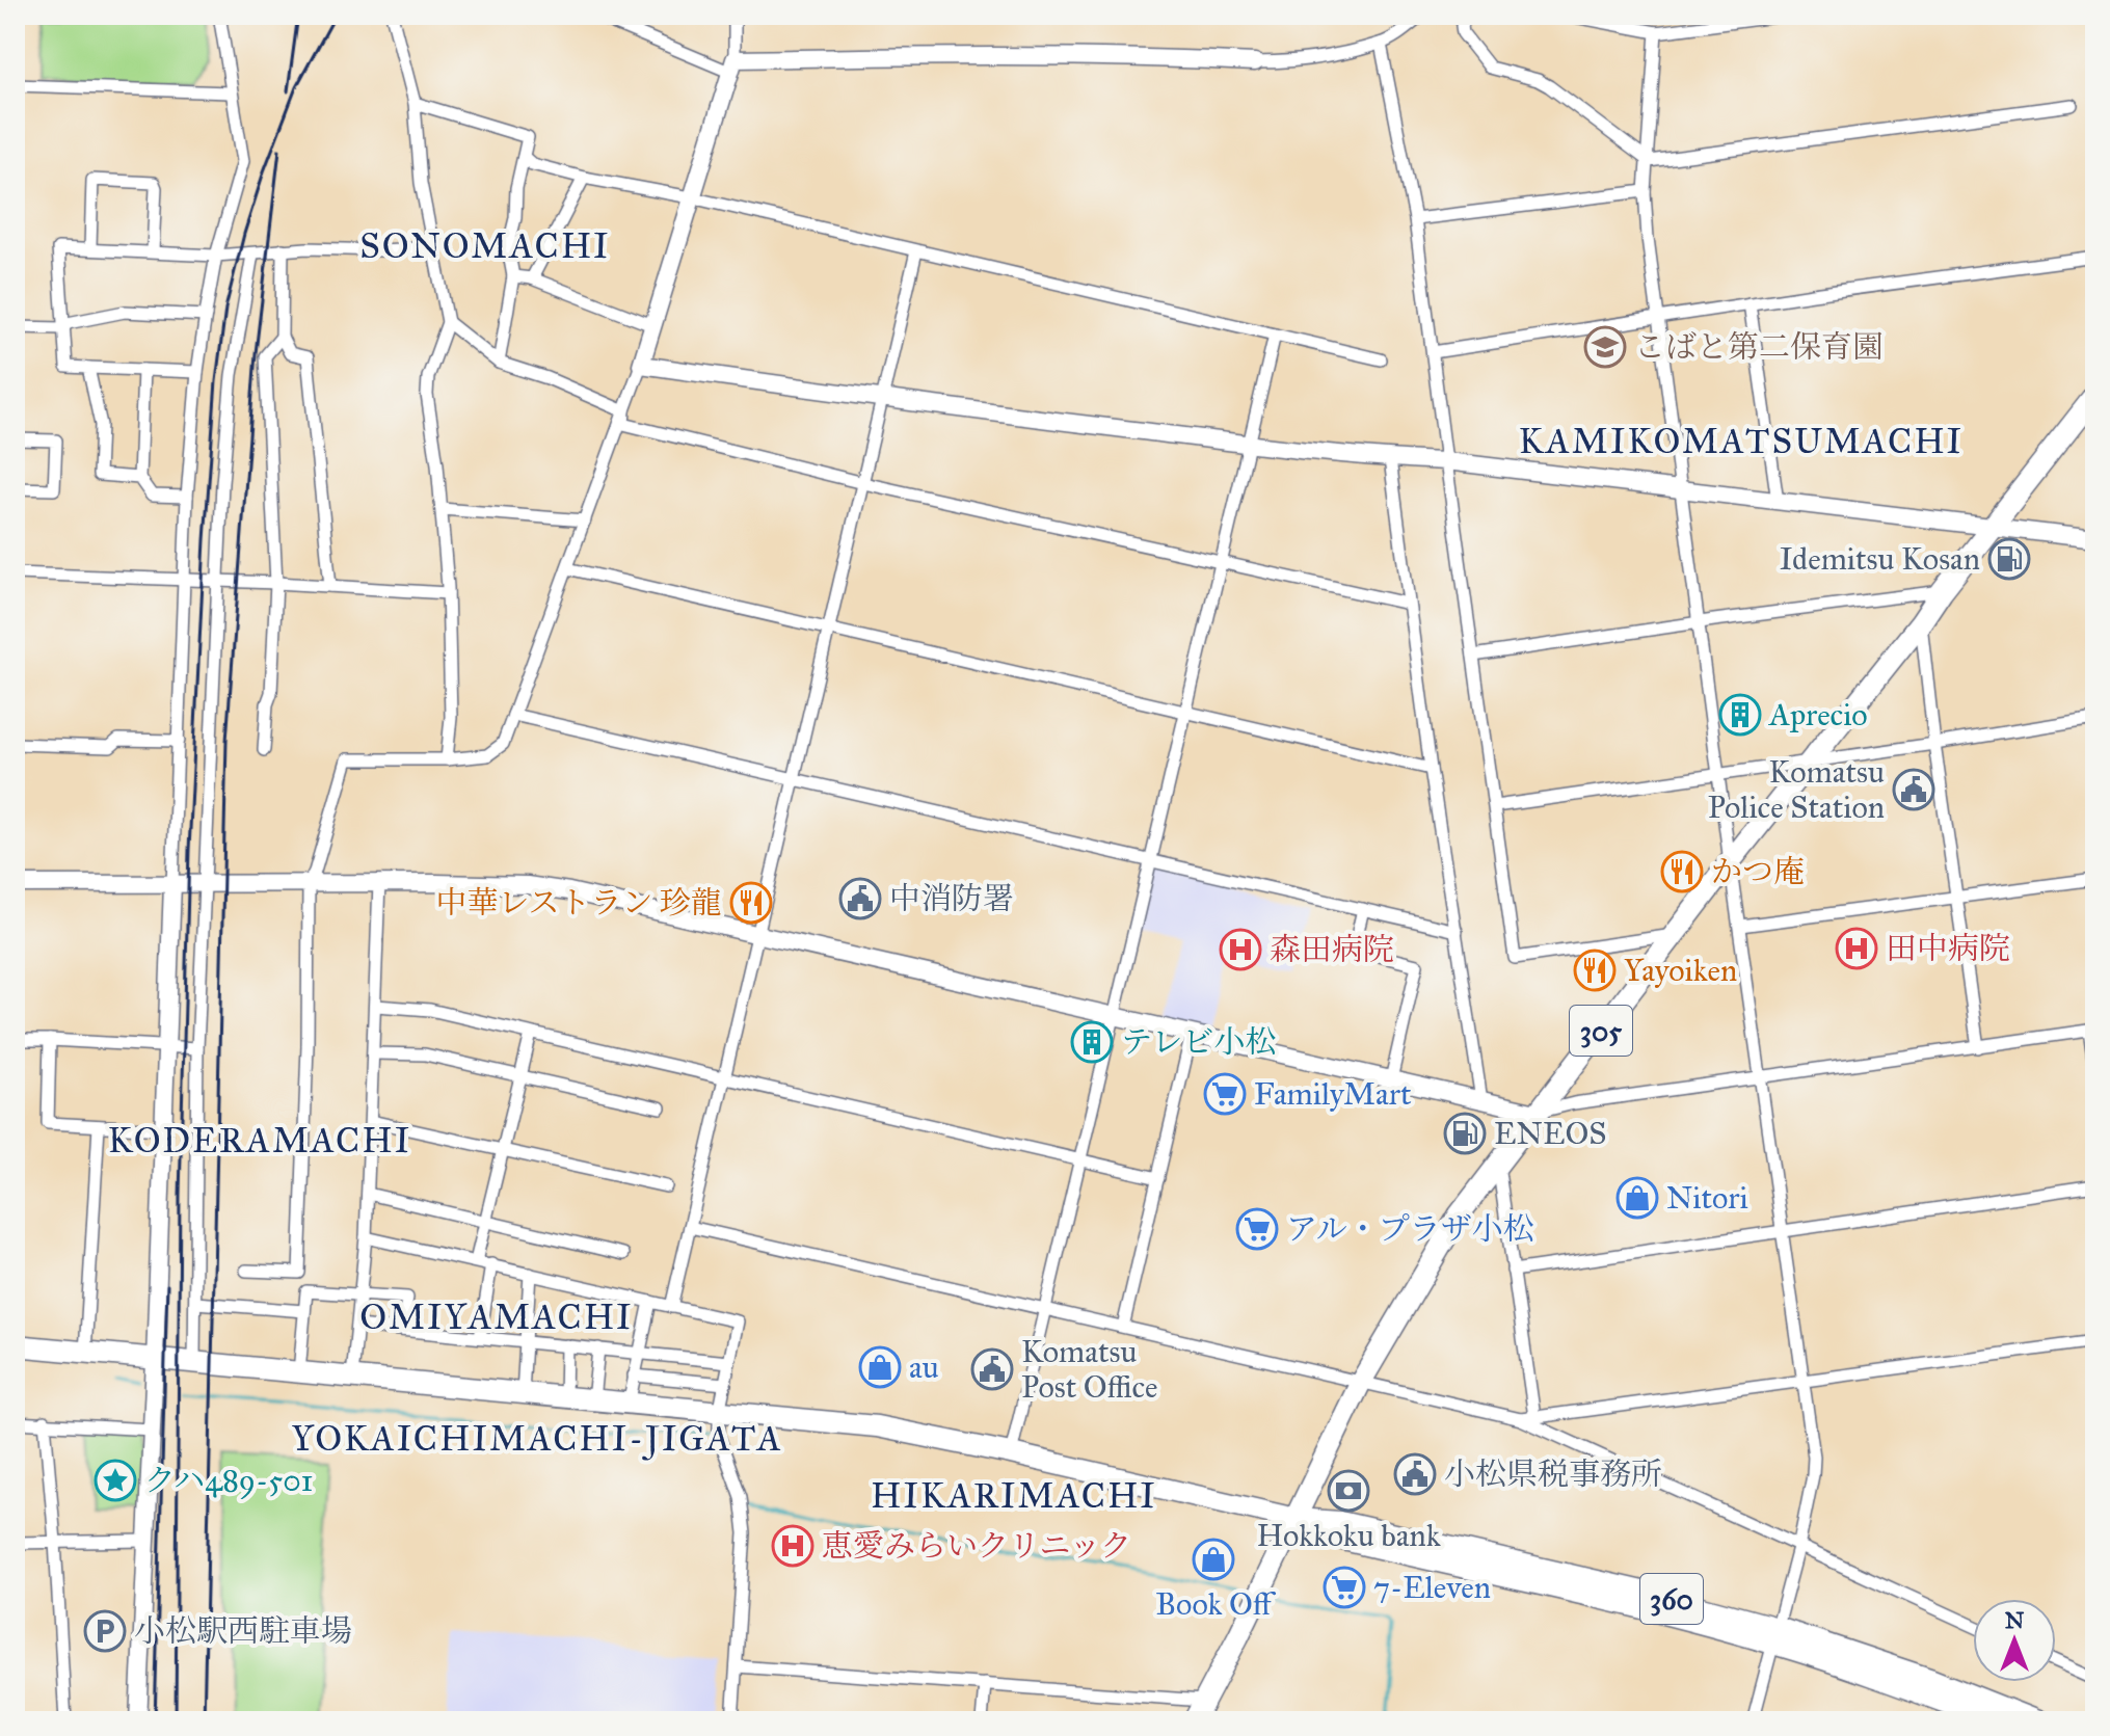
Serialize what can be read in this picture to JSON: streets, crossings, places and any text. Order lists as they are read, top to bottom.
{
  "streets": {
    "highway": ["305", "360"]
  },
  "crossings": [
    ["305", "360"]
  ],
  "districts": [
    "SONOMACHI",
    "KAMIKOMATSUMACHI",
    "KODERAMACHI",
    "OMIYAMACHI",
    "YOKAICHIMACHI-JIGATA",
    "HIKARIMACHI"
  ],
  "places": {
    "school or university": ["こばと第二保育園"],
    "fuel station": ["Idemitsu Kosan", "ENEOS"],
    "building": ["Aprecio", "テレビ小松"],
    "public building": [
      "Komatsu Police Station",
      "中消防署",
      "Komatsu Post Office",
      "小松県税事務所"
    ],
    "restaurant": ["かつ庵", "中華レストラン 珍龍", "Yayoiken"],
    "hospital": ["田中病院", "森田病院", "恵愛みらいクリニック"],
    "supermarket": ["FamilyMart", "アル・プラザ小松", "7-Eleven"],
    "shop": ["Nitori", "au", "Book Off"],
    "place": ["クハ489-501"],
    "bank": ["Hokkoku bank"],
    "parking": ["小松駅西駐車場"]
  },
  "north": "top"
}
